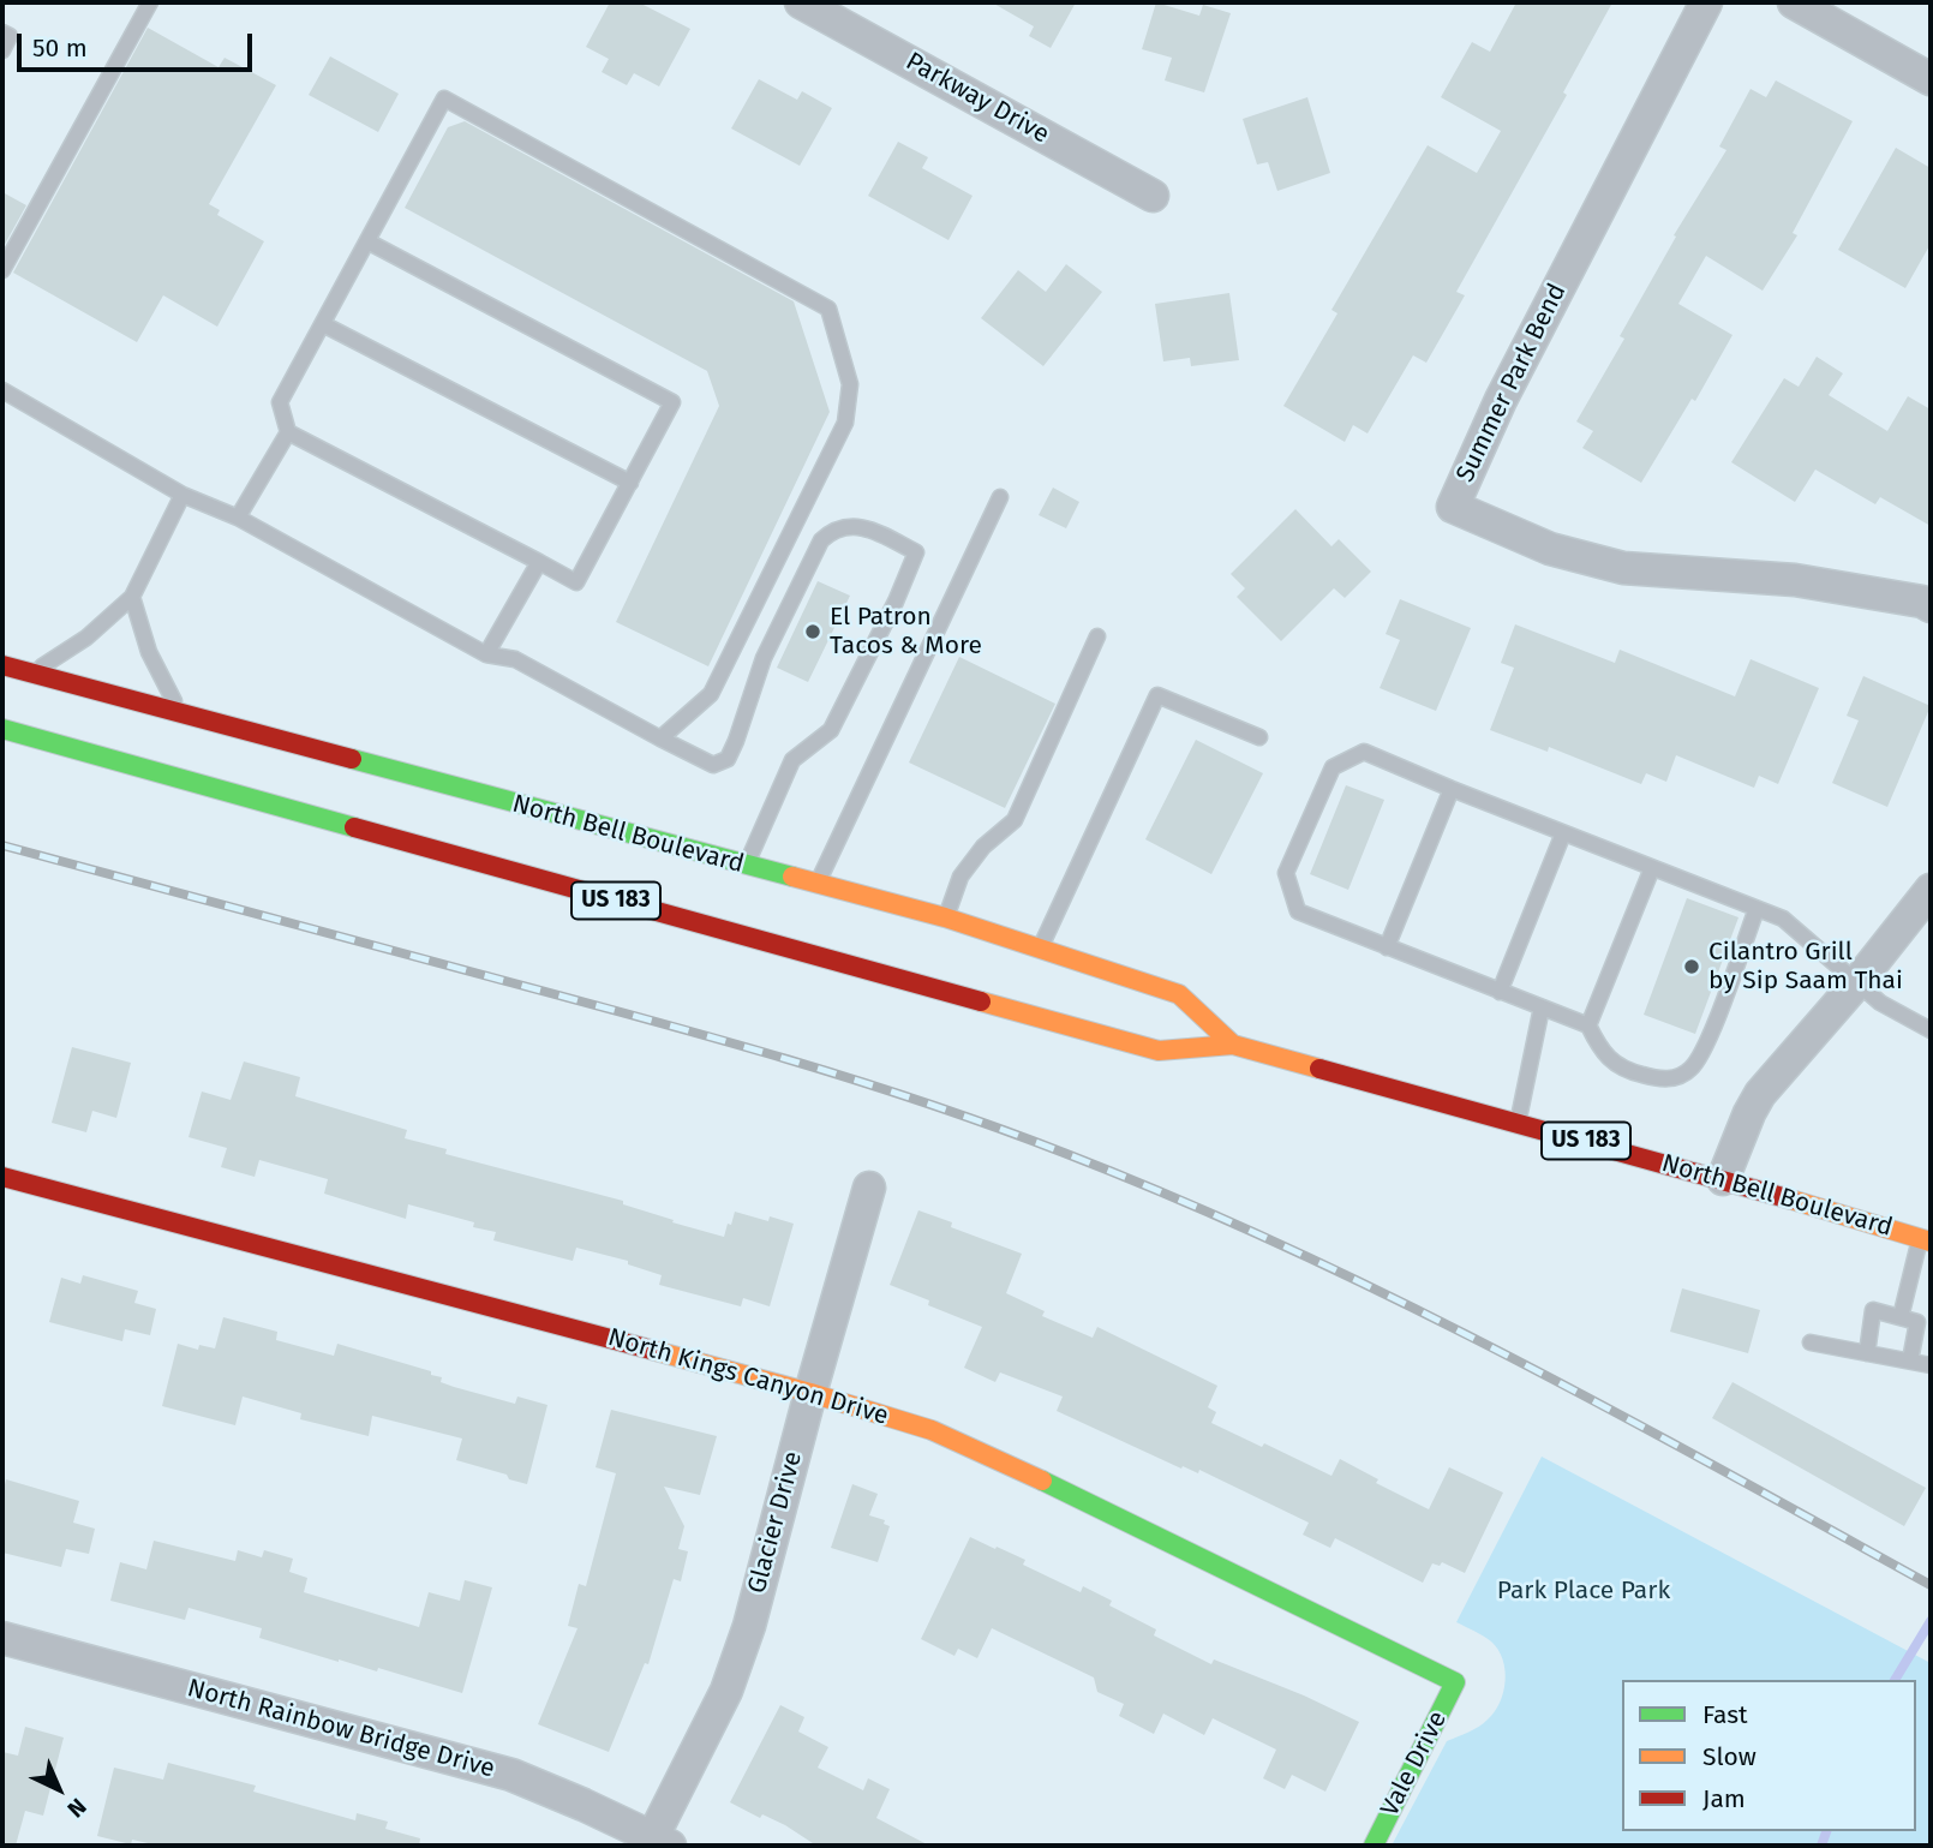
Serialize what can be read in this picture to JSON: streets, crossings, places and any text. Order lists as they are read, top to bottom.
{
  "streets": {
    "main road": [
      "North Bell Boulevard",
      "US 183",
      "North Kings Canyon Drive",
      "Vale Drive"
    ],
    "street": [
      "Parkway Drive",
      "Summer Park Bend",
      "Glacier Drive",
      "North Rainbow Bridge Drive"
    ]
  },
  "crossings": [
    ["North Kings Canyon Drive", "Glacier Drive"],
    ["North Kings Canyon Drive", "Vale Drive"],
    ["Glacier Drive", "North Rainbow Bridge Drive"]
  ],
  "parks": ["Park Place Park"],
  "places": ["El Patron Tacos & More", "Cilantro Grill by Sip Saam Thai"],
  "legend": ["Fast", "Slow", "Jam"],
  "scale_bar": "50 m",
  "north": "bottom right"
}
